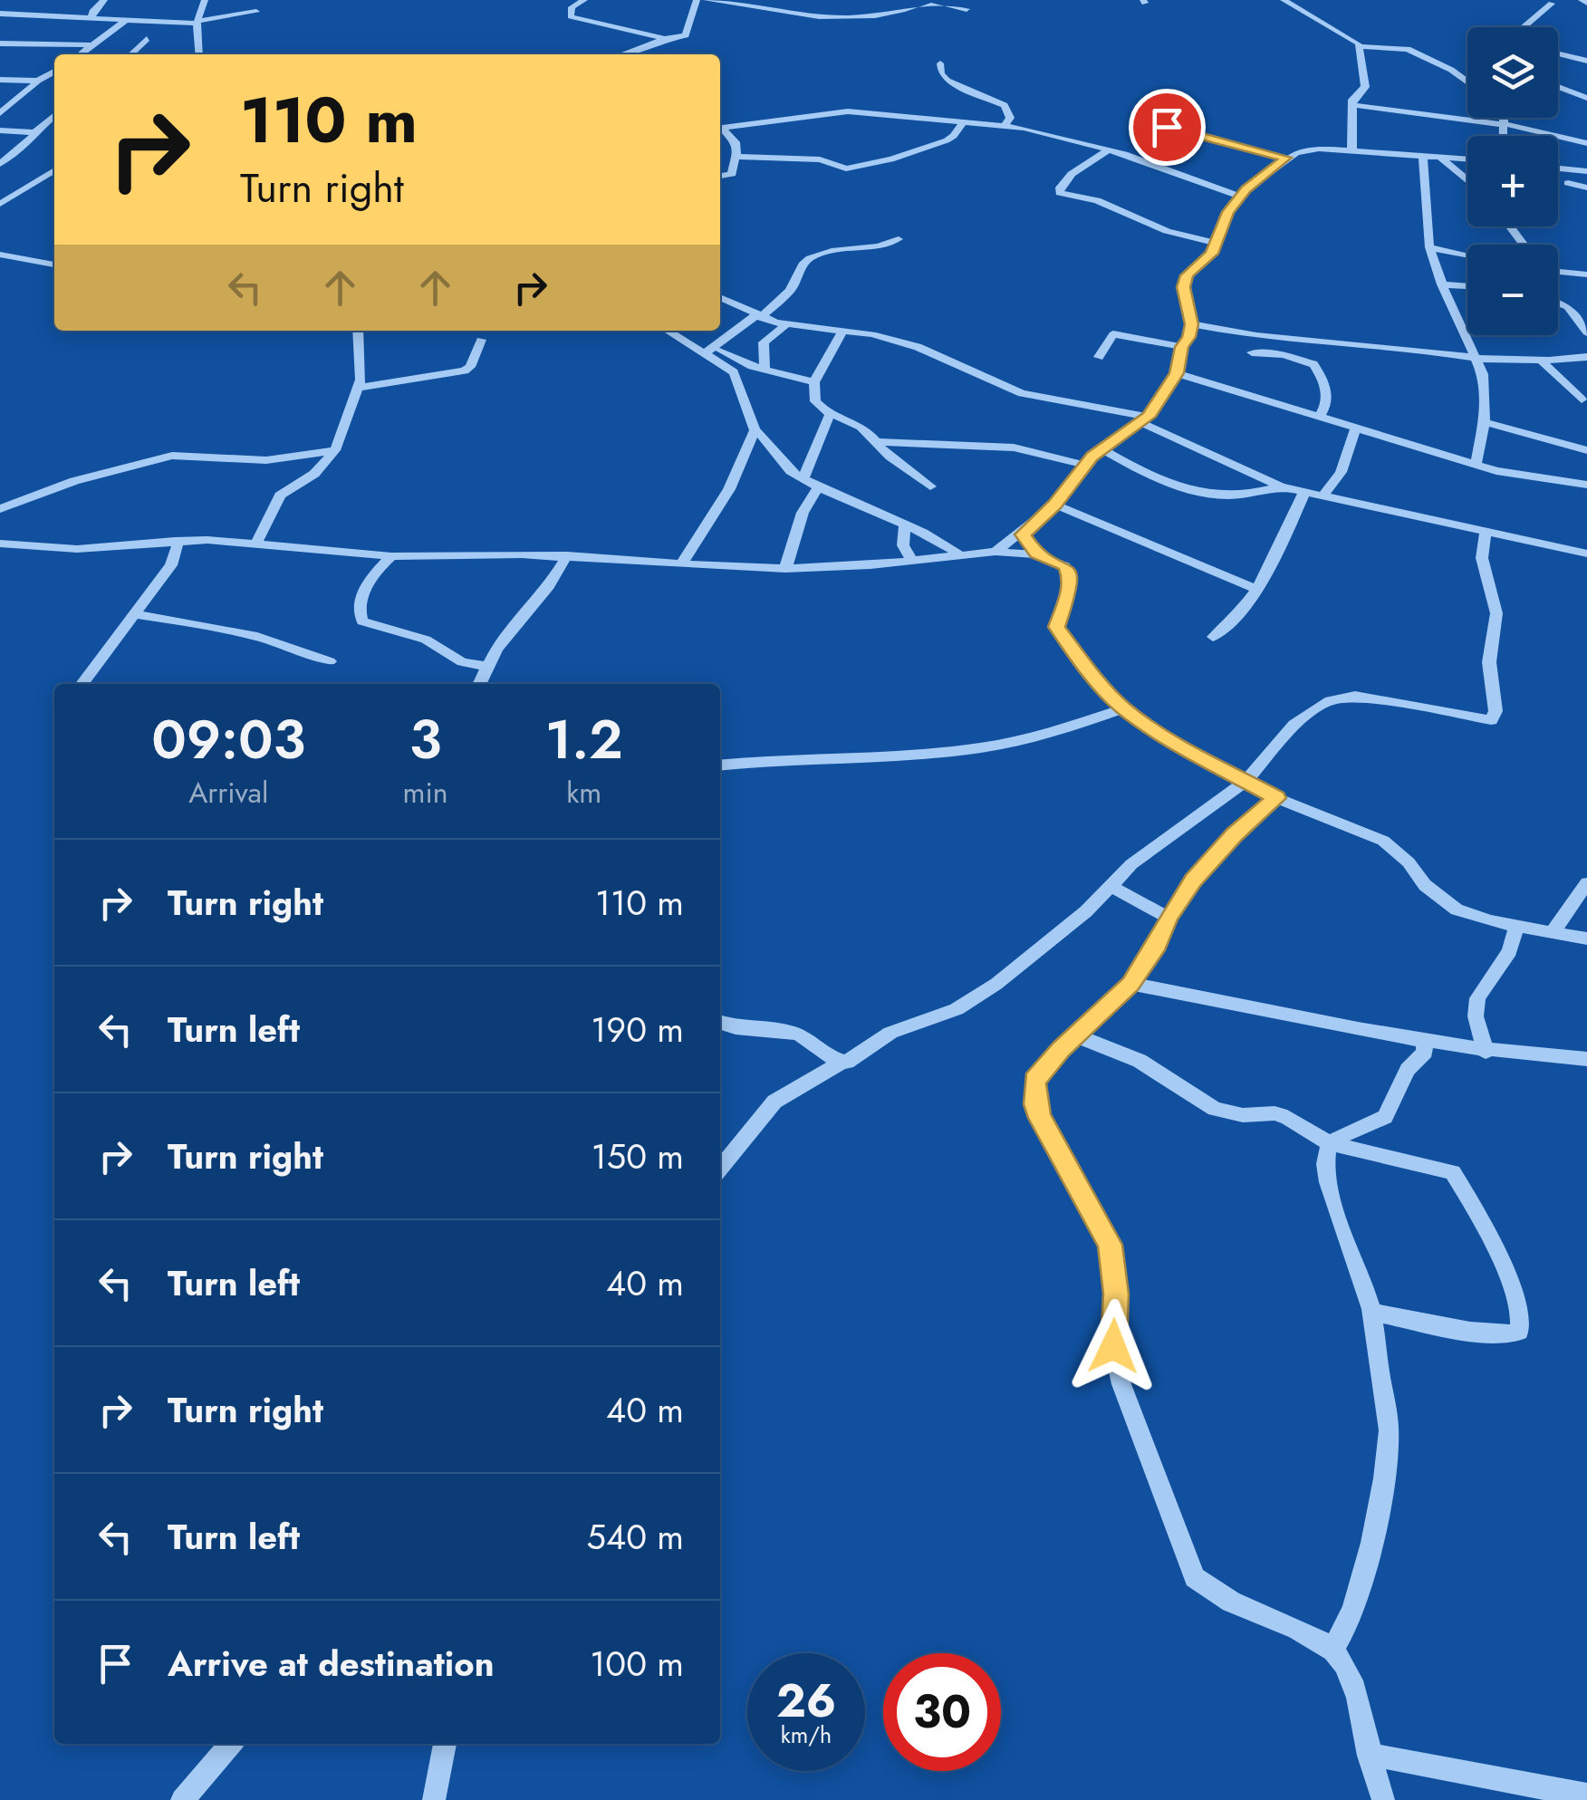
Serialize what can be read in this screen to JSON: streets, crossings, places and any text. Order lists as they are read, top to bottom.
{
  "page": {
    "map_buttons": ["+", "−"],
    "turn": ["110 m", "Turn right"],
    "eta": [
      "09:03",
      "Arrival",
      "3",
      "min",
      "1.2",
      "km"
    ],
    "list": [
      {
        "name": "Turn right",
        "value": "110 m"
      },
      {
        "name": "Turn left",
        "value": "190 m"
      },
      {
        "name": "Turn right",
        "value": "150 m"
      },
      {
        "name": "Turn left",
        "value": "40 m"
      },
      {
        "name": "Turn right",
        "value": "40 m"
      },
      {
        "name": "Turn left",
        "value": "540 m"
      },
      {
        "name": "Arrive at destination",
        "value": "100 m"
      }
    ],
    "speed": "26 km/h",
    "limit": "30"
  }
}
